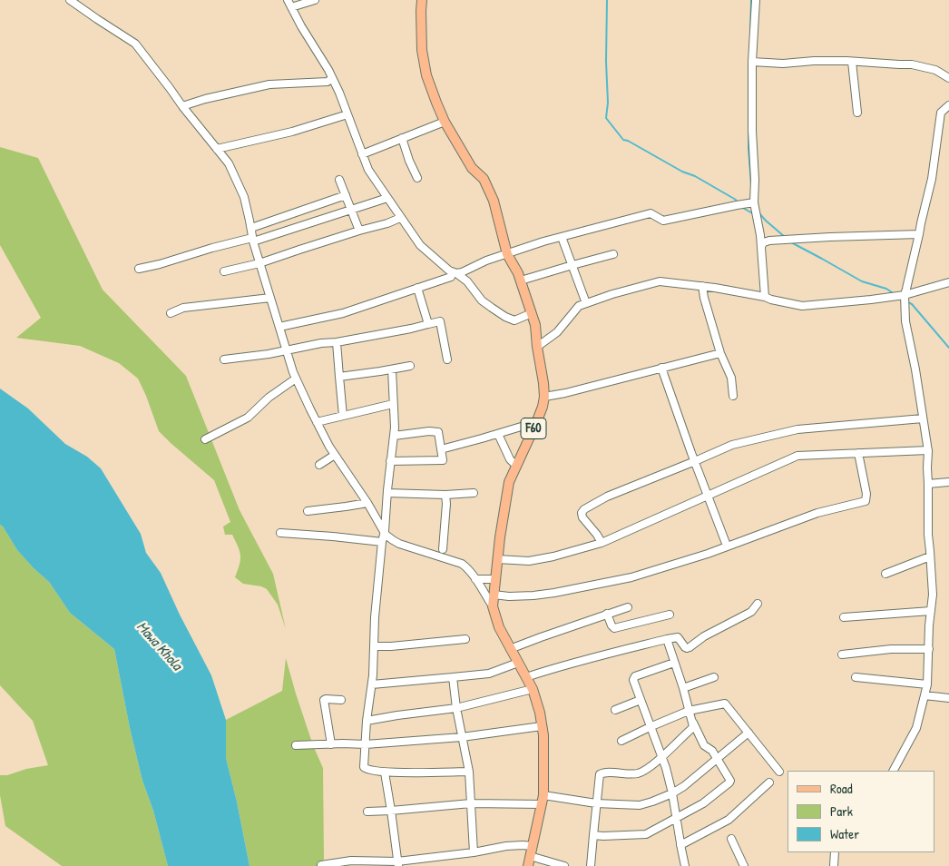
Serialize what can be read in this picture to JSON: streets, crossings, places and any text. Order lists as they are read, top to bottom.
{
  "streets": {
    "main road": ["F60"]
  },
  "water": ["Mawa Khola"],
  "legend": ["Road", "Park", "Water"]
}
